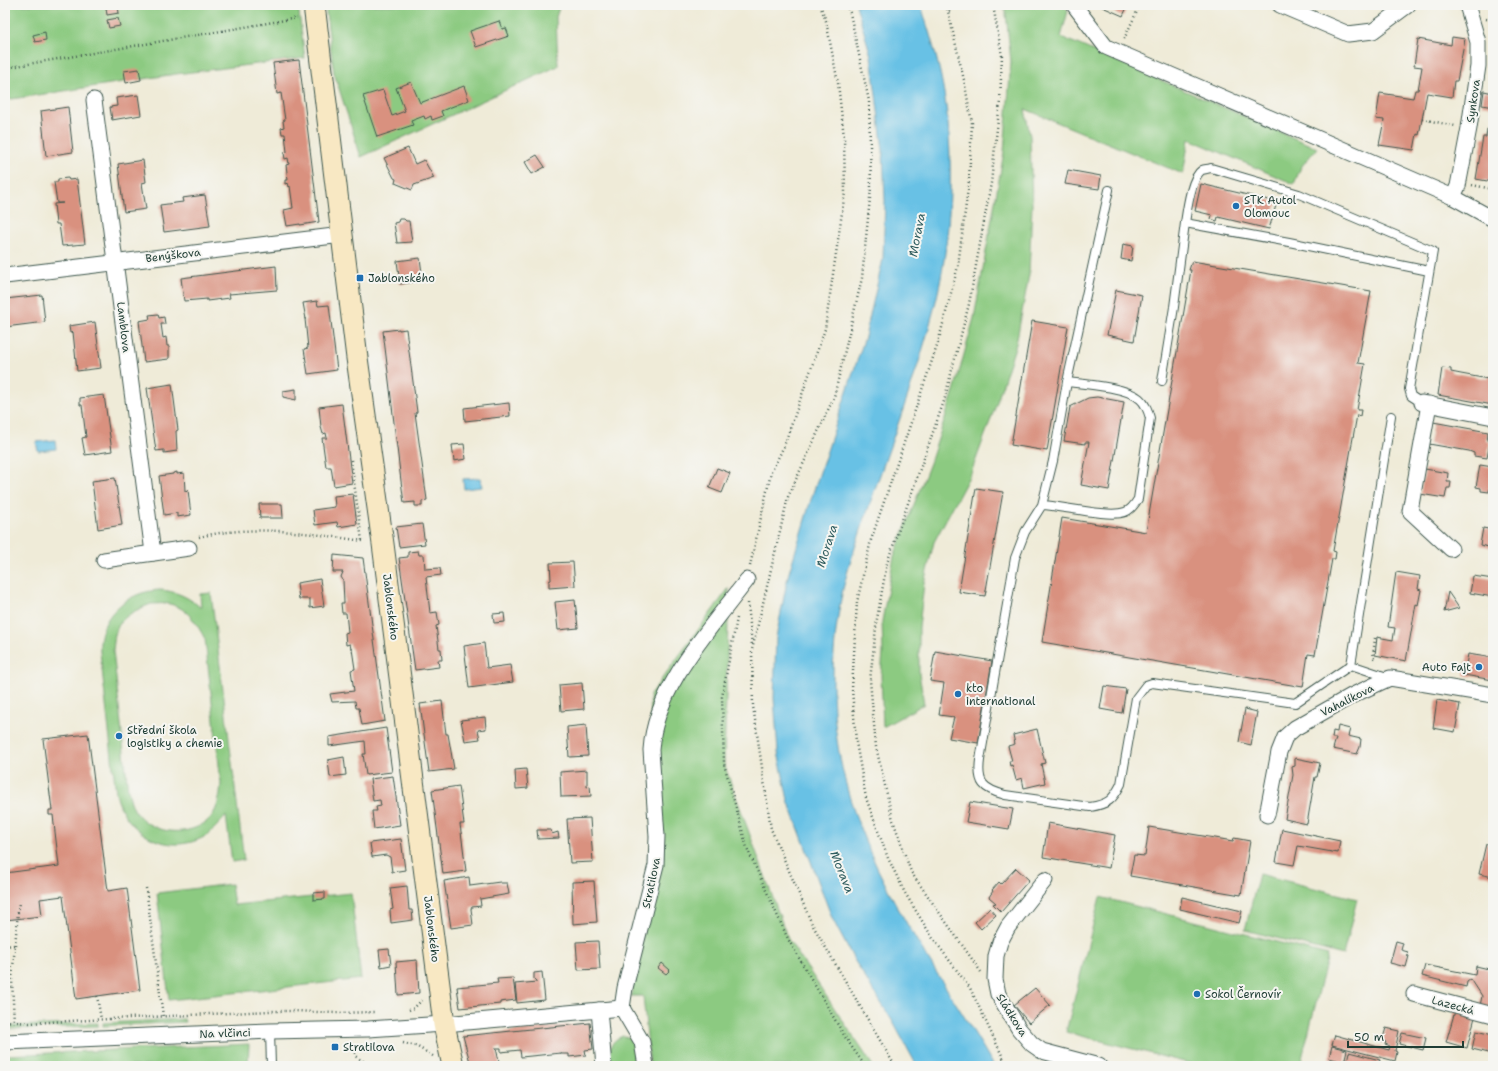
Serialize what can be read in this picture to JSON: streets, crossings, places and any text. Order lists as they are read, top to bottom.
{
  "streets": {
    "street": [
      "Synkova",
      "Benýškova",
      "Lamblova",
      "Jablonského",
      "Vahalíkova",
      "Stratilova",
      "Lazecká",
      "Sládkova",
      "Na vlčinci"
    ]
  },
  "crossings": [
    ["Benýškova", "Lamblova"],
    ["Benýškova", "Jablonského"],
    ["Jablonského", "Na vlčinci"]
  ],
  "water": ["Morava"],
  "places": {
    "other": [
      "STK Autol Olomouc",
      "Auto Fajt",
      "kto international",
      "Střední škola logistiky a chemie",
      "Sokol Černovír"
    ],
    "transit": ["Jablonského", "Stratilova"]
  },
  "scale_bar": "50 m"
}
